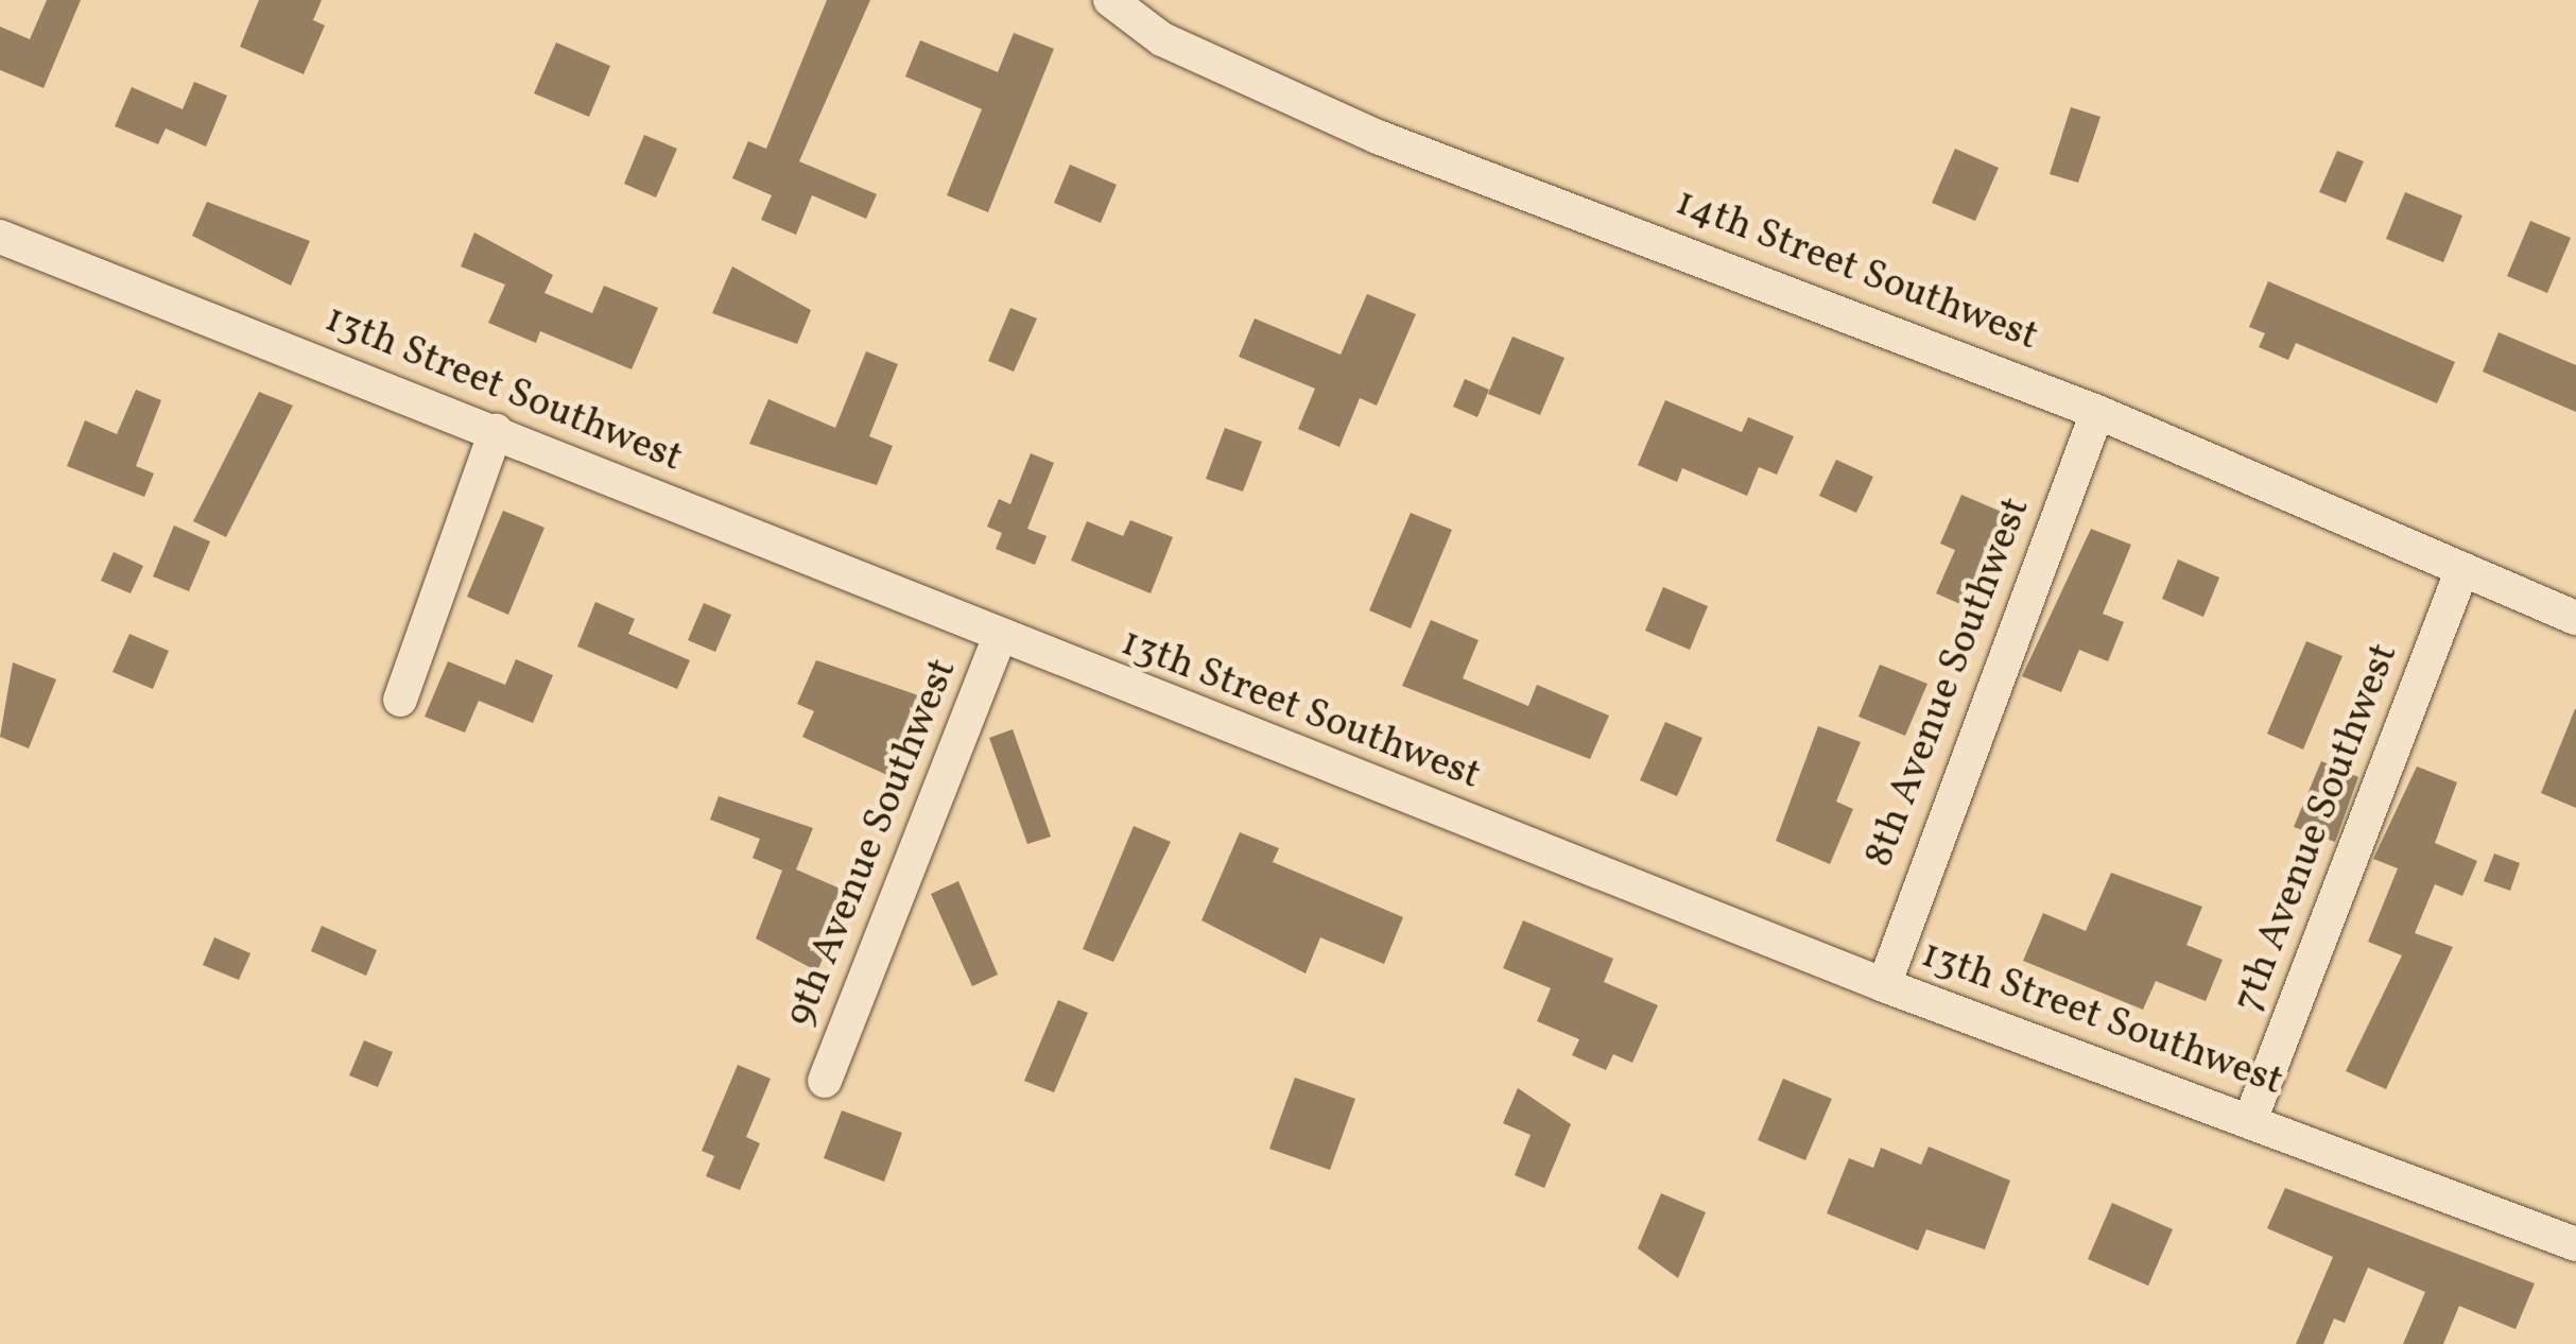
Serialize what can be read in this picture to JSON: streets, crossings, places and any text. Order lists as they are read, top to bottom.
{
  "streets": {
    "street": [
      "14th Street Southwest",
      "13th Street Southwest",
      "8th Avenue Southwest",
      "7th Avenue Southwest",
      "9th Avenue Southwest"
    ]
  },
  "crossings": [
    ["14th Street Southwest", "8th Avenue Southwest"],
    ["14th Street Southwest", "7th Avenue Southwest"],
    ["13th Street Southwest", "8th Avenue Southwest"],
    ["13th Street Southwest", "7th Avenue Southwest"],
    ["13th Street Southwest", "9th Avenue Southwest"]
  ]
}
